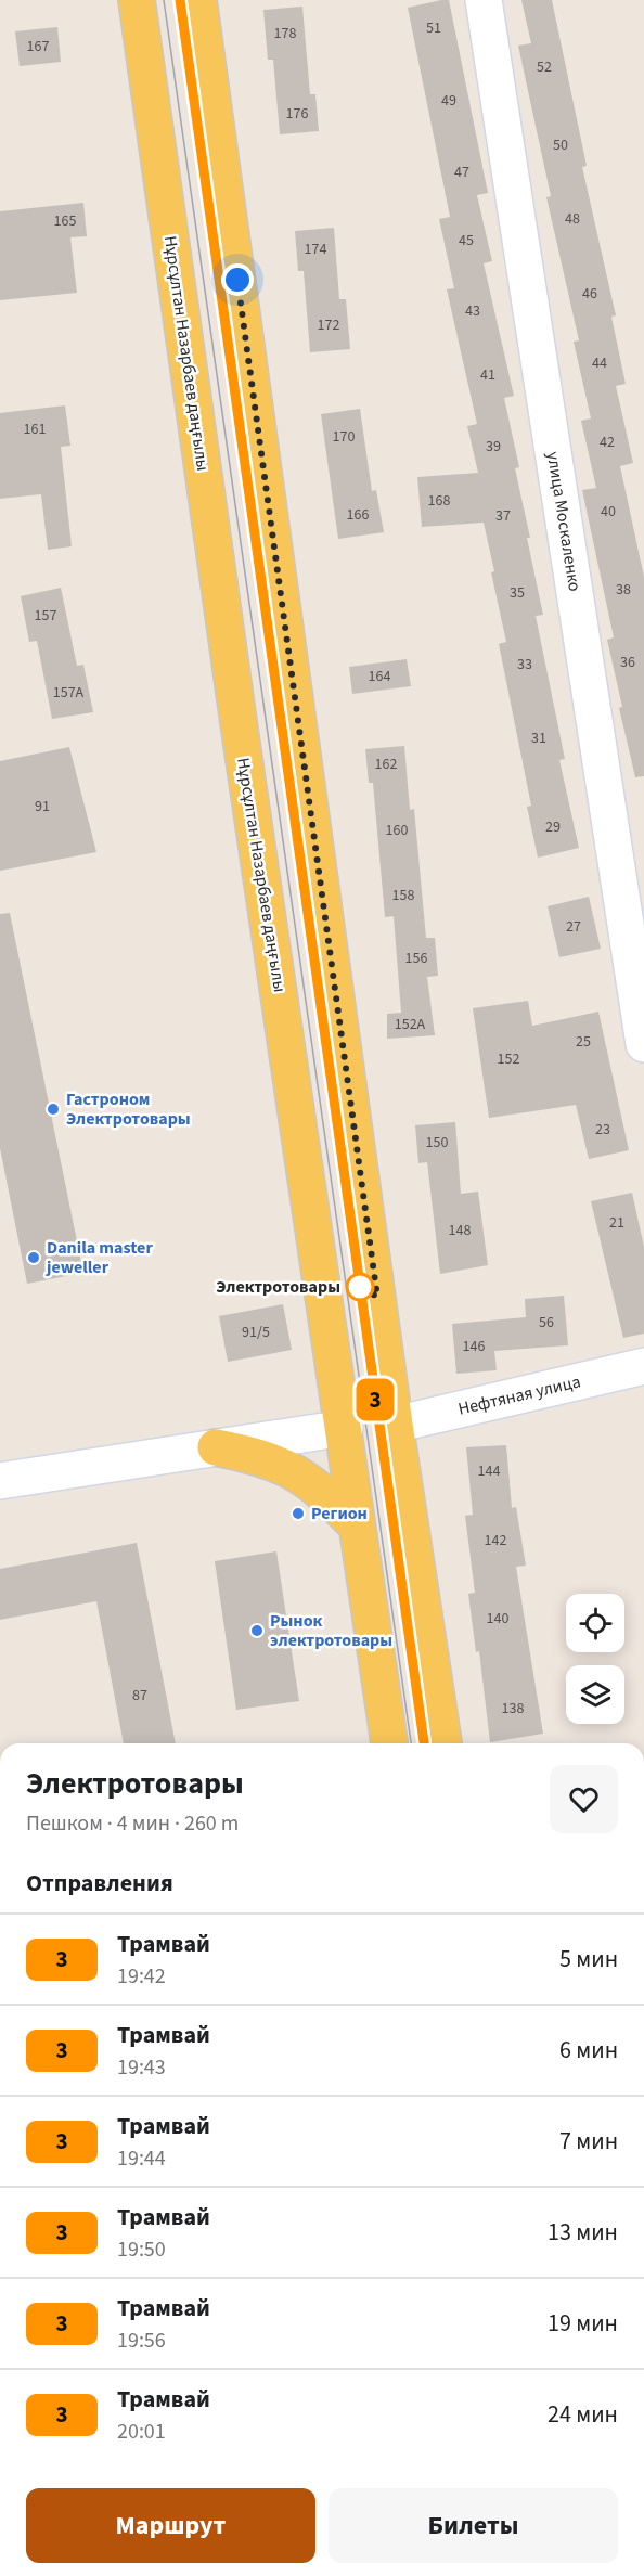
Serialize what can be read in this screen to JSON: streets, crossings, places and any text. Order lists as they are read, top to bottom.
{
  "streets": {
    "main road": ["Нұрсұлтан Назарбаев даңғылы"],
    "street": ["улица Москаленко", "Нефтяная улица"]
  },
  "places": [
    "Гастроном Электротовары",
    "Danila master jeweller",
    "Электротовары",
    "Регион",
    "Рынок электротовары"
  ],
  "lines": ["tram line 3"],
  "house_numbers": [
    "51",
    "178",
    "167",
    "52",
    "49",
    "176",
    "50",
    "47",
    "48",
    "165",
    "45",
    "174",
    "46",
    "43",
    "172",
    "44",
    "41",
    "161",
    "170",
    "42",
    "39",
    "168",
    "40",
    "166",
    "37",
    "38",
    "35",
    "157",
    "36",
    "33",
    "164",
    "157А",
    "31",
    "162",
    "91",
    "29",
    "160",
    "158",
    "27",
    "156",
    "152А",
    "25",
    "152",
    "23",
    "150",
    "21",
    "148",
    "56",
    "91/5",
    "146",
    "144",
    "142",
    "140",
    "87",
    "138"
  ],
  "page": {
    "on_map": "3",
    "heading": [
      ["Электротовары", "Пешком · 4 мин · 260 m"],
      "Отправления"
    ],
    "list": [
      {
        "mark": "3",
        "name": "Трамвай",
        "note": "19:42",
        "value": "5 мин"
      },
      {
        "mark": "3",
        "name": "Трамвай",
        "note": "19:43",
        "value": "6 мин"
      },
      {
        "mark": "3",
        "name": "Трамвай",
        "note": "19:44",
        "value": "7 мин"
      },
      {
        "mark": "3",
        "name": "Трамвай",
        "note": "19:50",
        "value": "13 мин"
      },
      {
        "mark": "3",
        "name": "Трамвай",
        "note": "19:56",
        "value": "19 мин"
      },
      {
        "mark": "3",
        "name": "Трамвай",
        "note": "20:01",
        "value": "24 мин"
      }
    ],
    "buttons": ["Маршрут", "Билеты"]
  }
}
